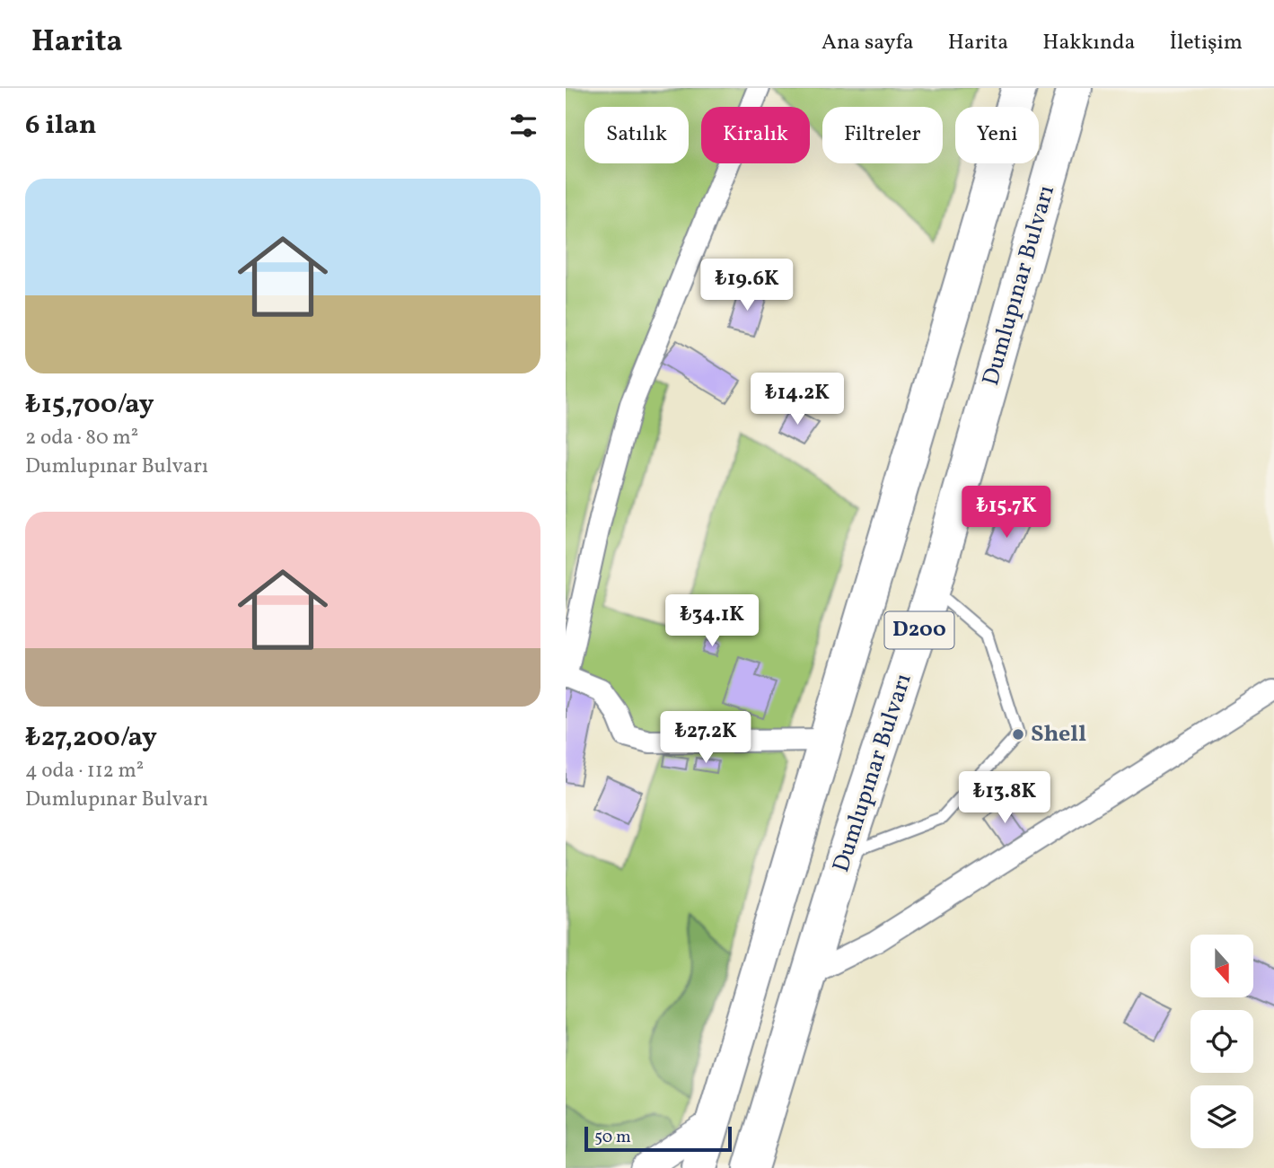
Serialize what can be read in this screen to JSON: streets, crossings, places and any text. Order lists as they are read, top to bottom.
{
  "streets": {
    "highway": ["Dumlupınar Bulvarı", "D200"]
  },
  "places": ["Shell"],
  "scale_bar": "50 m",
  "north": "bottom",
  "page": {
    "header": "Harita",
    "nav": [
      "Ana sayfa",
      "Harita",
      "Hakkında",
      "İletişim"
    ],
    "heading": "6 ilan",
    "chip": [
      "Satılık",
      "Kiralık",
      "Filtreler",
      "Yeni"
    ],
    "list": [
      {
        "name": "₺15,700/ay",
        "note": "2 oda · 80 m² · Dumlupınar Bulvarı"
      },
      {
        "name": "₺27,200/ay",
        "note": "4 oda · 112 m² · Dumlupınar Bulvarı"
      }
    ],
    "price": [
      "₺19.6K",
      "₺14.2K",
      "₺15.7K",
      "₺34.1K",
      "₺27.2K",
      "₺13.8K"
    ],
    "scale": "50 m"
  }
}
